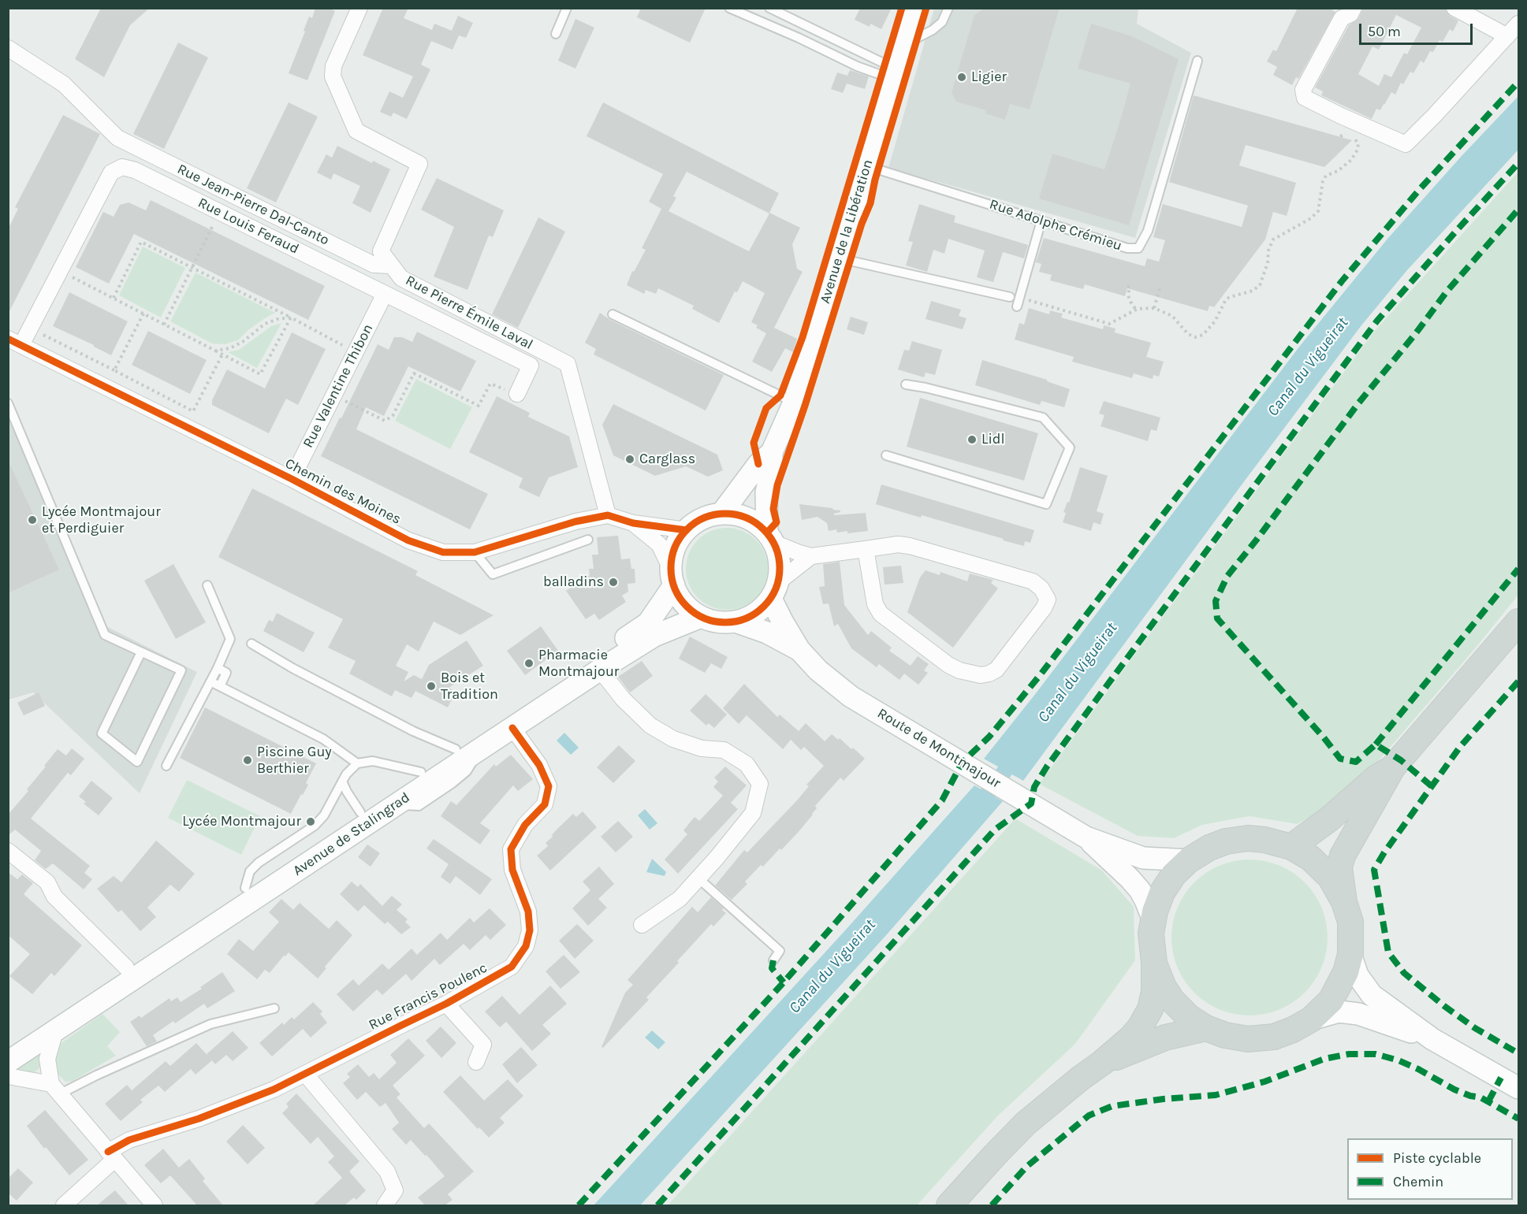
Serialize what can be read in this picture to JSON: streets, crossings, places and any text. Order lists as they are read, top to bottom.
{
  "streets": {
    "main road": ["Avenue de la Libération", "Route de Montmajour", "Avenue de Stalingrad"],
    "street": [
      "Rue Jean-Pierre Dal-Canto",
      "Rue Louis Feraud",
      "Rue Pierre Émile Laval",
      "Rue Valentine Thibon",
      "Chemin des Moines",
      "Rue Francis Poulenc"
    ],
    "lane": ["Rue Adolphe Crémieu"]
  },
  "crossings": [
    ["Rue Jean-Pierre Dal-Canto", "Rue Pierre Émile Laval"],
    ["Rue Adolphe Crémieu", "Avenue de la Libération"],
    ["Rue Louis Feraud", "Rue Valentine Thibon"],
    ["Rue Louis Feraud", "Chemin des Moines"],
    ["Avenue de la Libération", "Chemin des Moines"],
    ["Avenue de la Libération", "Route de Montmajour"],
    ["Avenue de la Libération", "Avenue de Stalingrad"],
    ["Rue Pierre Émile Laval", "Chemin des Moines"],
    ["Rue Valentine Thibon", "Chemin des Moines"],
    ["Chemin des Moines", "Route de Montmajour"],
    ["Chemin des Moines", "Avenue de Stalingrad"],
    ["Route de Montmajour", "Avenue de Stalingrad"],
    ["Avenue de Stalingrad", "Rue Francis Poulenc"]
  ],
  "water": ["Canal du Vigueirat"],
  "places": [
    "Ligier",
    "Lidl",
    "Carglass",
    "Lycée Montmajour et Perdiguier",
    "balladins",
    "Pharmacie Montmajour",
    "Bois et Tradition",
    "Piscine Guy Berthier",
    "Lycée Montmajour"
  ],
  "legend": ["Piste cyclable", "Chemin"],
  "scale_bar": "50 m"
}
